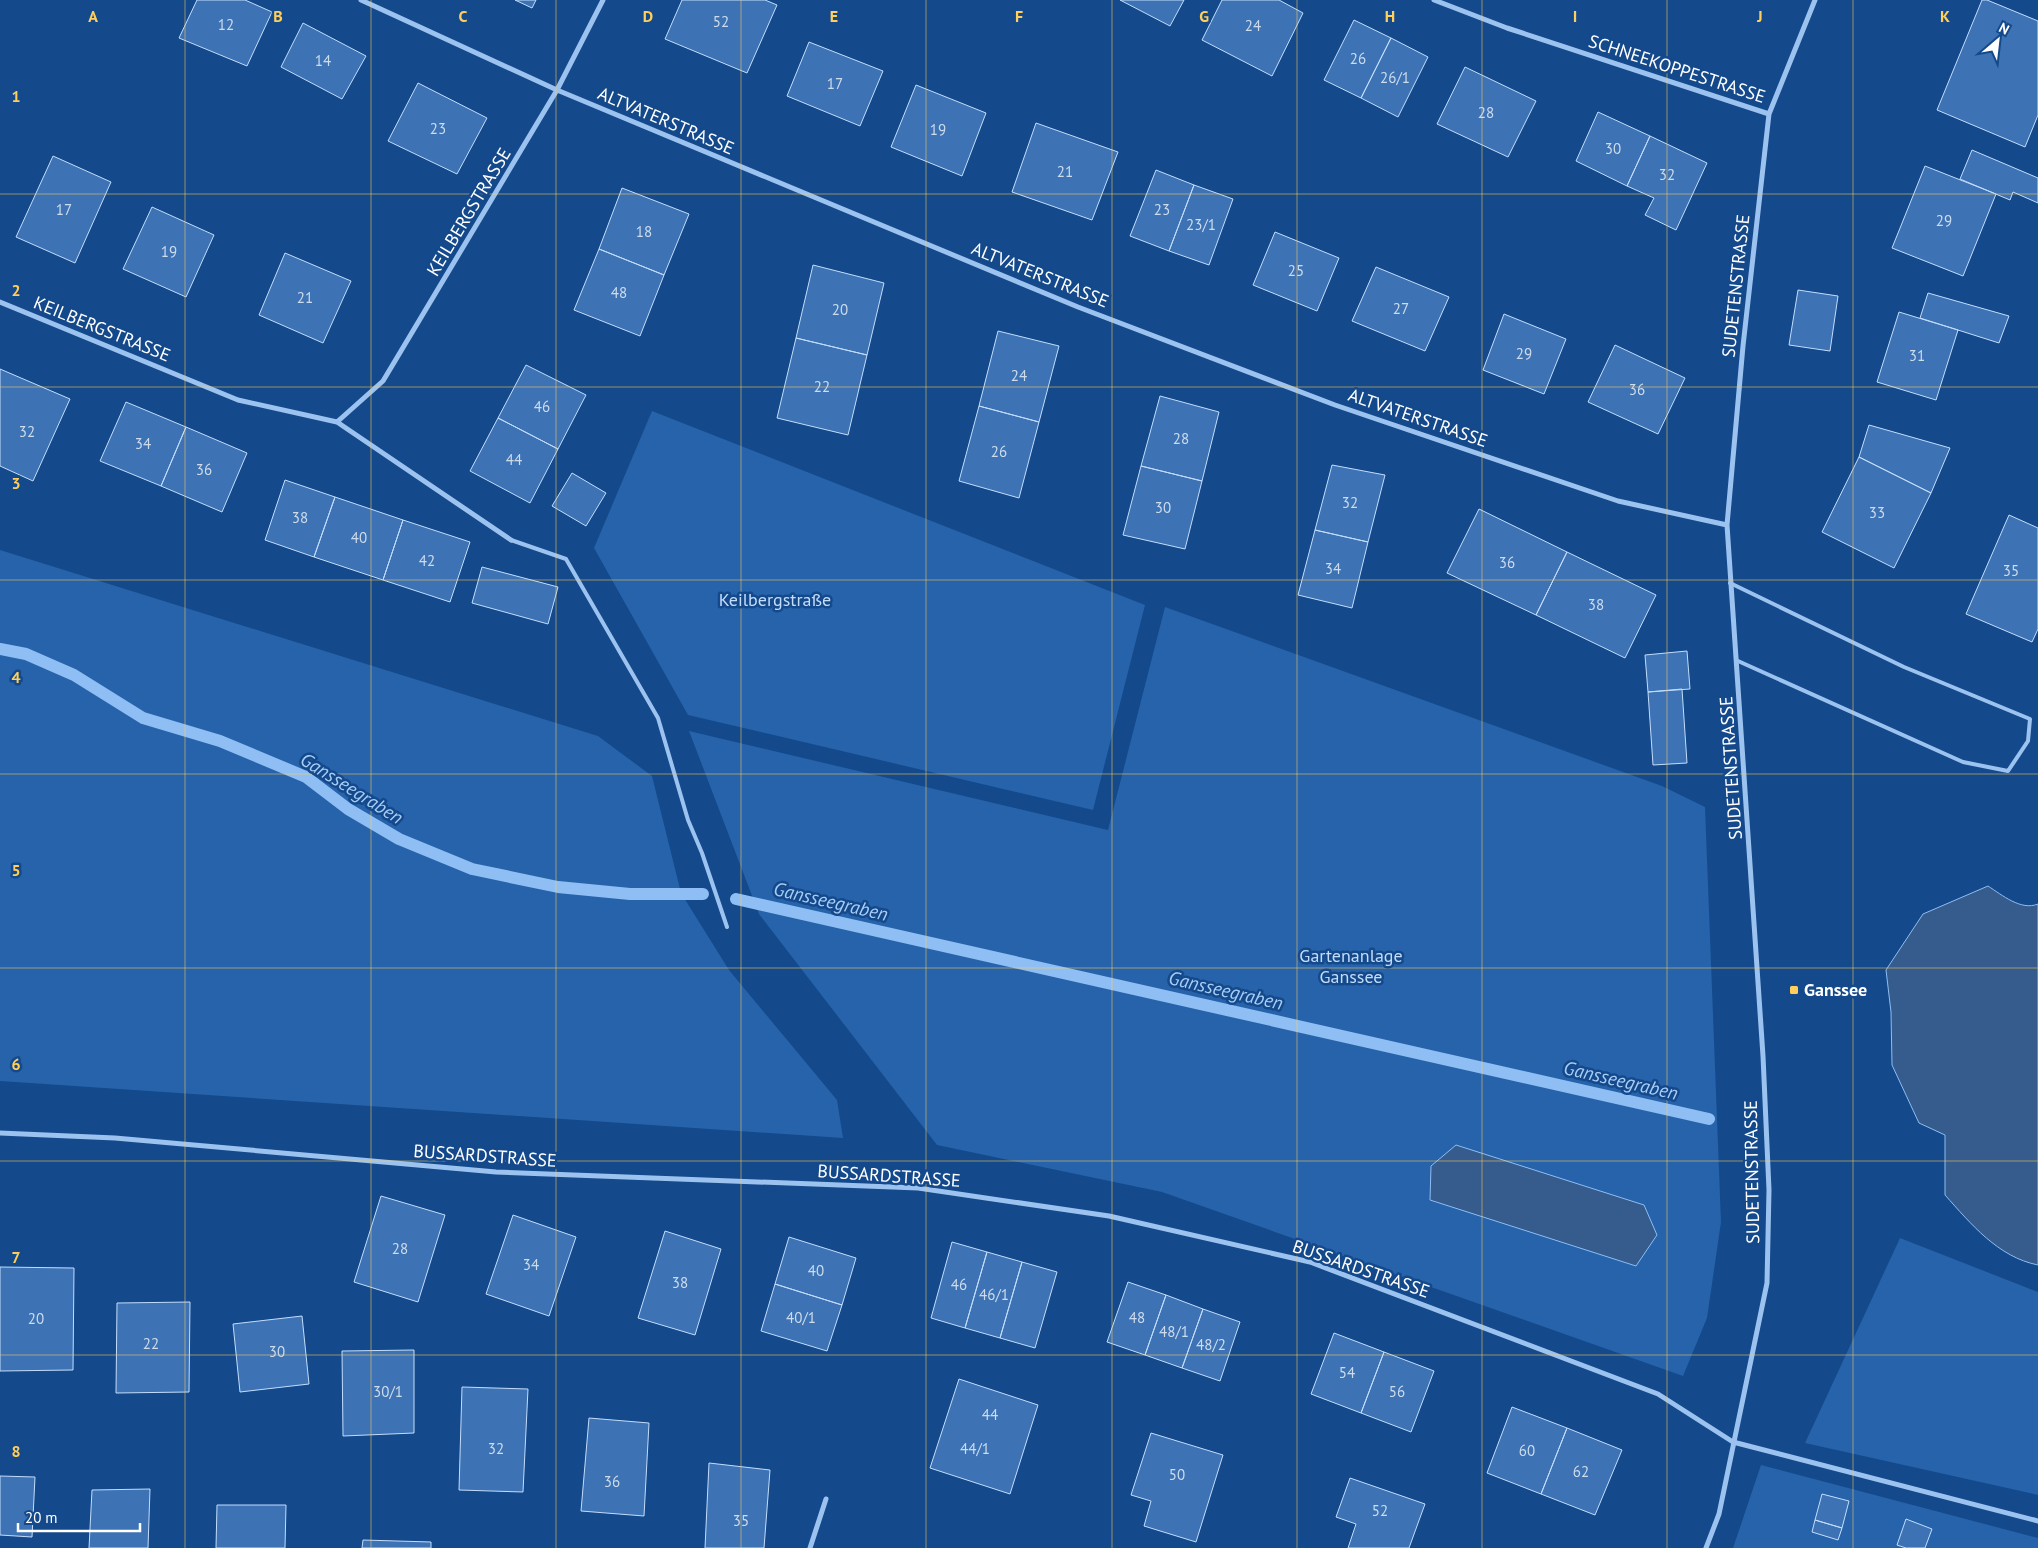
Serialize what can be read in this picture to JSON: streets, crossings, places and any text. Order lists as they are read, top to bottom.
{
  "streets": {
    "street": [
      "SCHNEEKOPPESTRASSE",
      "ALTVATERSTRASSE",
      "KEILBERGSTRASSE",
      "SUDETENSTRASSE",
      "BUSSARDSTRASSE"
    ]
  },
  "crossings": [
    ["SCHNEEKOPPESTRASSE", "SUDETENSTRASSE"],
    ["ALTVATERSTRASSE", "KEILBERGSTRASSE"],
    ["ALTVATERSTRASSE", "SUDETENSTRASSE"],
    ["SUDETENSTRASSE", "BUSSARDSTRASSE"]
  ],
  "water": ["Gansseegraben"],
  "parks": ["Keilbergstraße", "Gartenanlage Ganssee"],
  "places": {
    "transit": ["Ganssee"]
  },
  "house_numbers": [
    "52",
    "12",
    "24",
    "26",
    "14",
    "26/1",
    "17",
    "28",
    "23",
    "19",
    "30",
    "21",
    "32",
    "17",
    "23",
    "29",
    "23/1",
    "18",
    "19",
    "25",
    "48",
    "21",
    "27",
    "20",
    "29",
    "31",
    "24",
    "22",
    "36",
    "46",
    "32",
    "28",
    "34",
    "26",
    "44",
    "36",
    "32",
    "30",
    "33",
    "38",
    "40",
    "42",
    "36",
    "34",
    "35",
    "38",
    "28",
    "34",
    "40",
    "38",
    "46",
    "46/1",
    "40/1",
    "48",
    "20",
    "48/1",
    "22",
    "48/2",
    "30",
    "54",
    "30/1",
    "56",
    "44",
    "32",
    "44/1",
    "60",
    "62",
    "50",
    "36",
    "52",
    "35"
  ],
  "scale_bar": "20 m",
  "north": "top right",
  "grid": {
    "columns": [
      "A",
      "B",
      "C",
      "D",
      "E",
      "F",
      "G",
      "H",
      "I",
      "J",
      "K"
    ],
    "rows": [
      "1",
      "2",
      "3",
      "4",
      "5",
      "6",
      "7",
      "8"
    ]
  }
}
